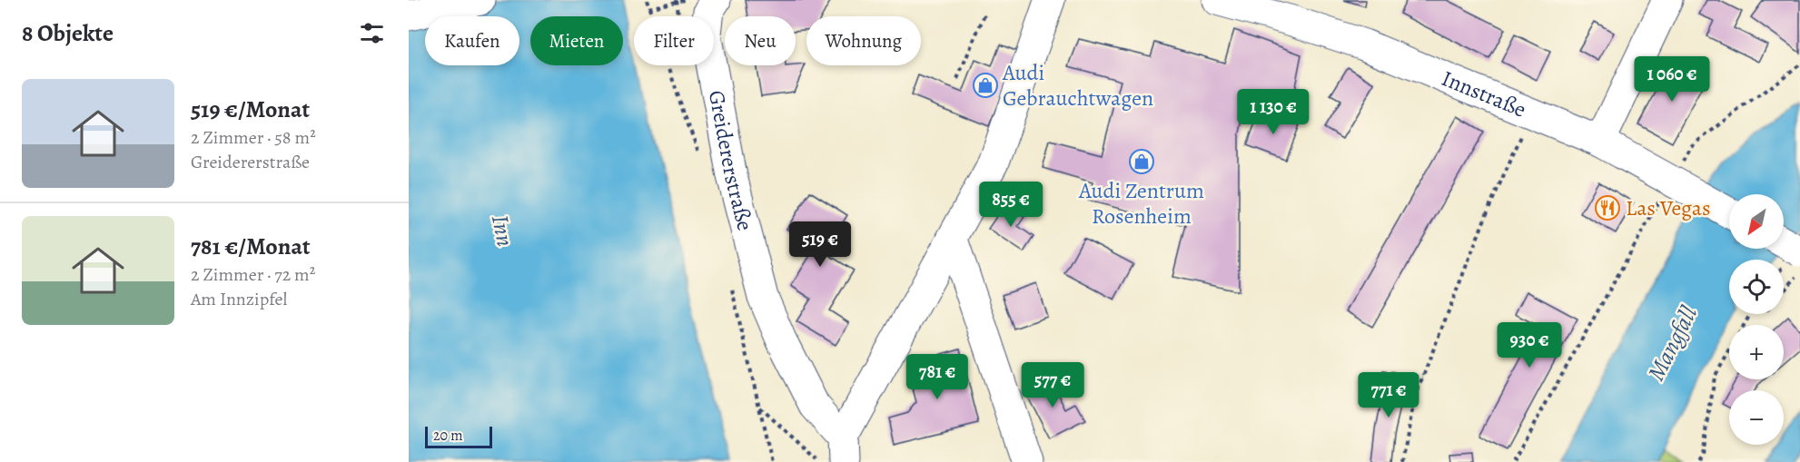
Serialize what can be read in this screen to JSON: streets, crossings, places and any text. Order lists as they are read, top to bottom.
{
  "streets": {
    "street": ["Innstraße", "Greidererstraße"]
  },
  "water": ["Inn", "Mangfall"],
  "places": {
    "shop": ["Audi Gebrauchtwagen", "Audi Zentrum Rosenheim"],
    "restaurant": ["Las Vegas"]
  },
  "scale_bar": "20 m",
  "north": "bottom left",
  "page": {
    "heading": "8 Objekte",
    "chip": [
      "Kaufen",
      "Mieten",
      "Filter",
      "Neu",
      "Wohnung"
    ],
    "price": [
      "1 060 €",
      "1 130 €",
      "855 €",
      "519 €",
      "930 €",
      "781 €",
      "577 €",
      "771 €"
    ],
    "list": [
      {
        "name": "519 €/Monat",
        "note": "2 Zimmer · 58 m² · Greidererstraße"
      },
      {
        "name": "781 €/Monat",
        "note": "2 Zimmer · 72 m² · Am Innzipfel"
      }
    ],
    "map_buttons": ["+", "−"],
    "scale": "20 m"
  }
}
